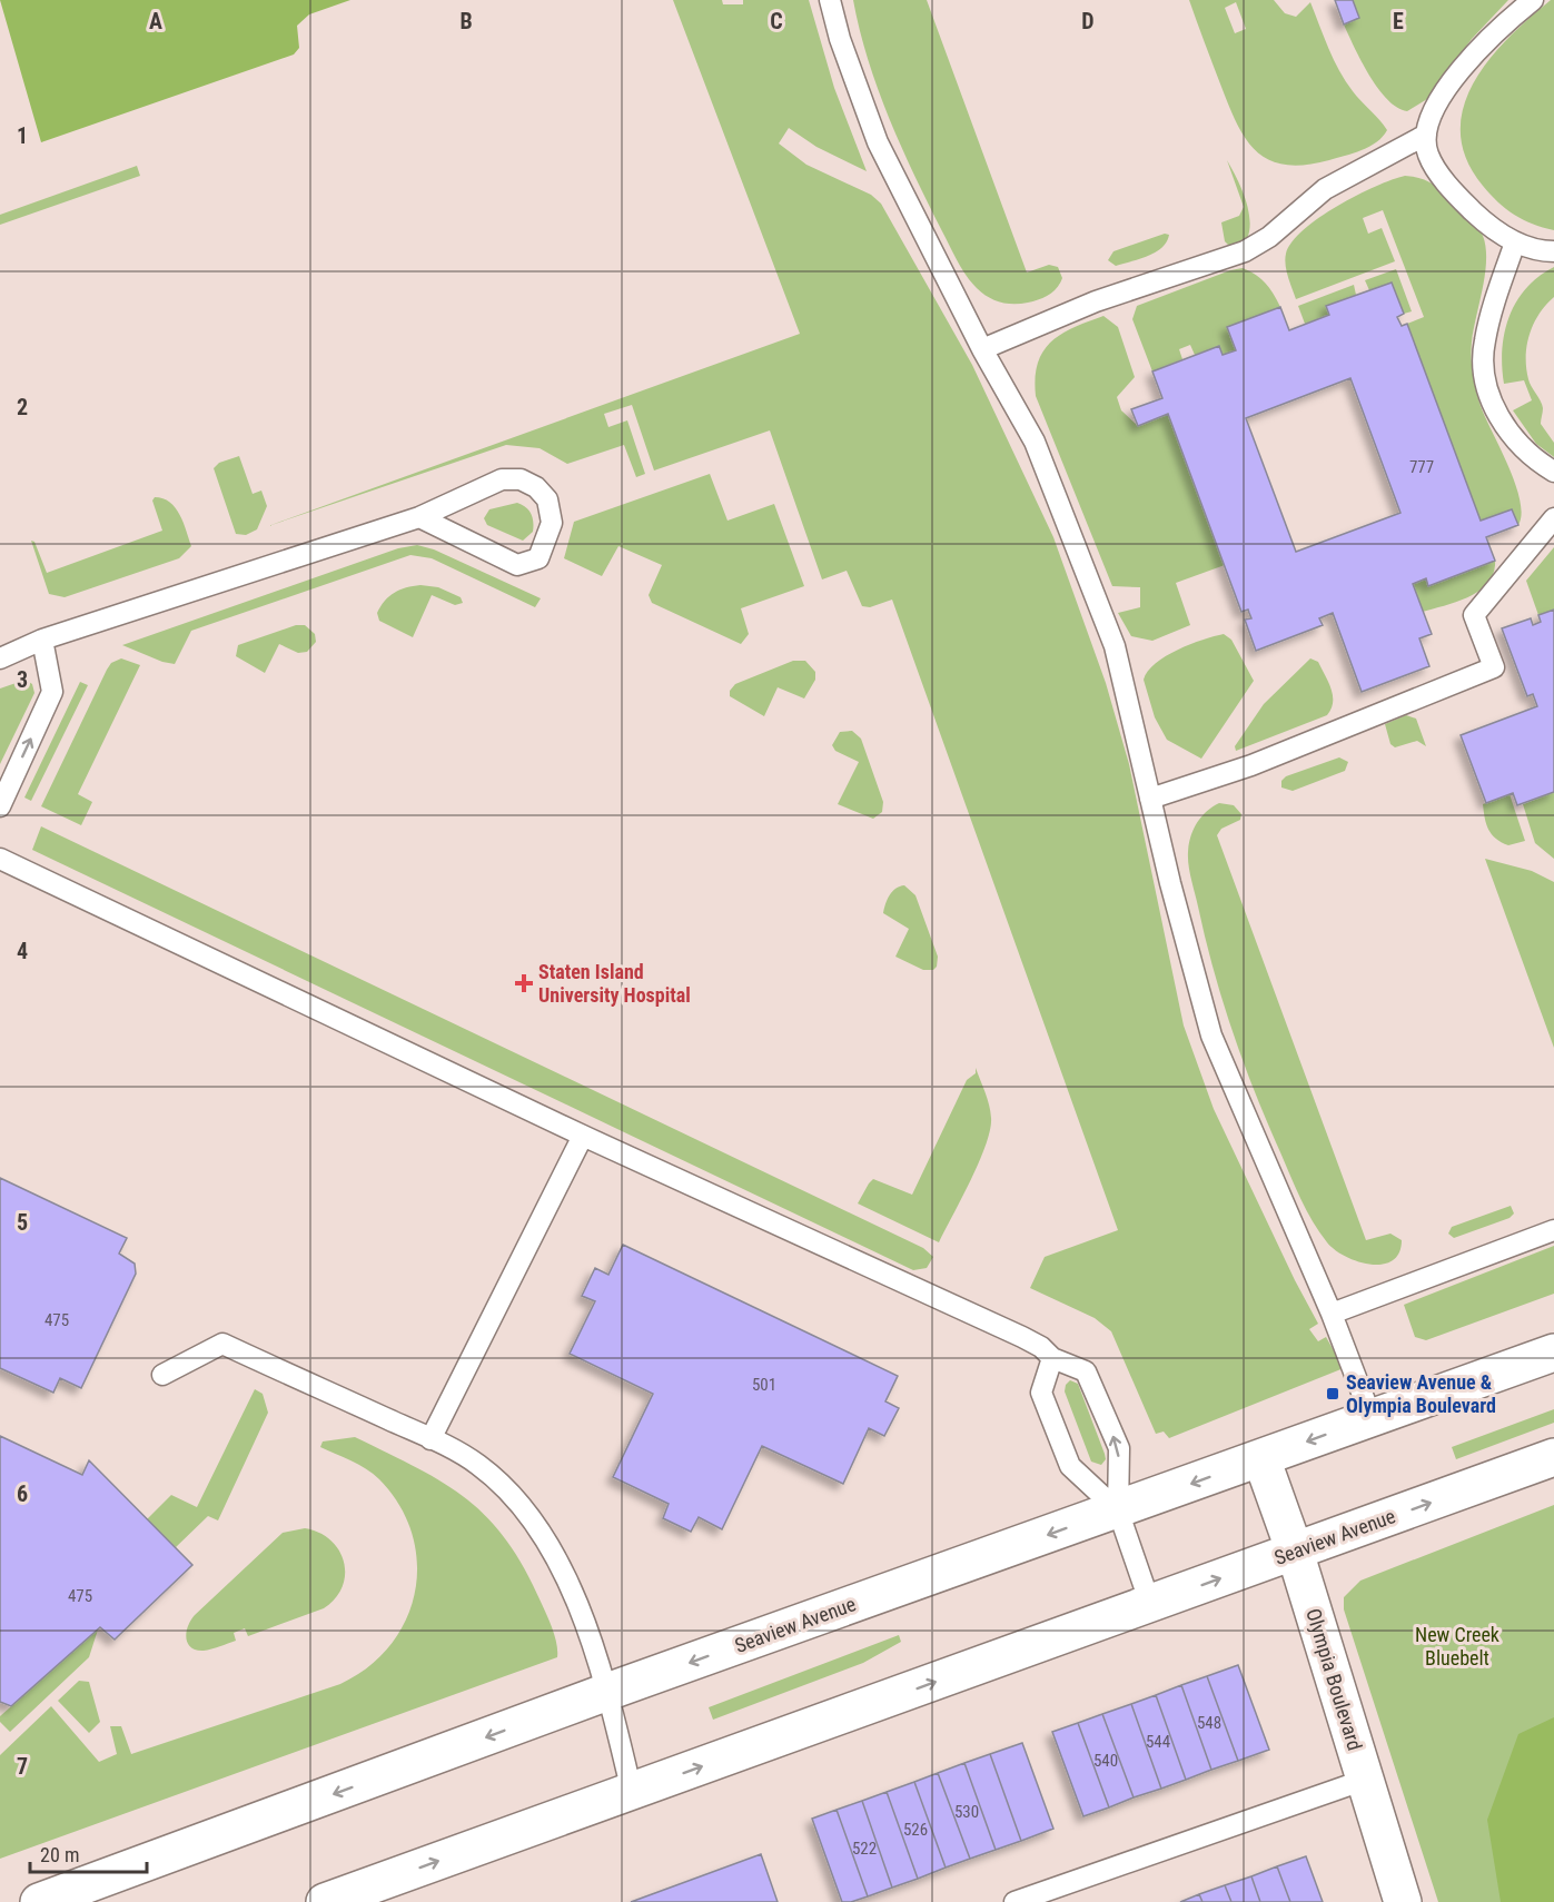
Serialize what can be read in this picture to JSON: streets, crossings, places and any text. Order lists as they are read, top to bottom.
{
  "streets": {
    "street": ["Seaview Avenue", "Olympia Boulevard"]
  },
  "crossings": [
    ["Seaview Avenue", "Olympia Boulevard"]
  ],
  "parks": ["New Creek Bluebelt"],
  "places": {
    "health": ["Staten Island University Hospital"],
    "transit": ["Seaview Avenue & Olympia Boulevard"]
  },
  "house_numbers": [
    "777",
    "475",
    "501",
    "475",
    "548",
    "544",
    "540",
    "530",
    "526",
    "522"
  ],
  "scale_bar": "20 m",
  "grid": {
    "columns": [
      "A",
      "B",
      "C",
      "D",
      "E"
    ],
    "rows": [
      "1",
      "2",
      "3",
      "4",
      "5",
      "6",
      "7"
    ]
  }
}
